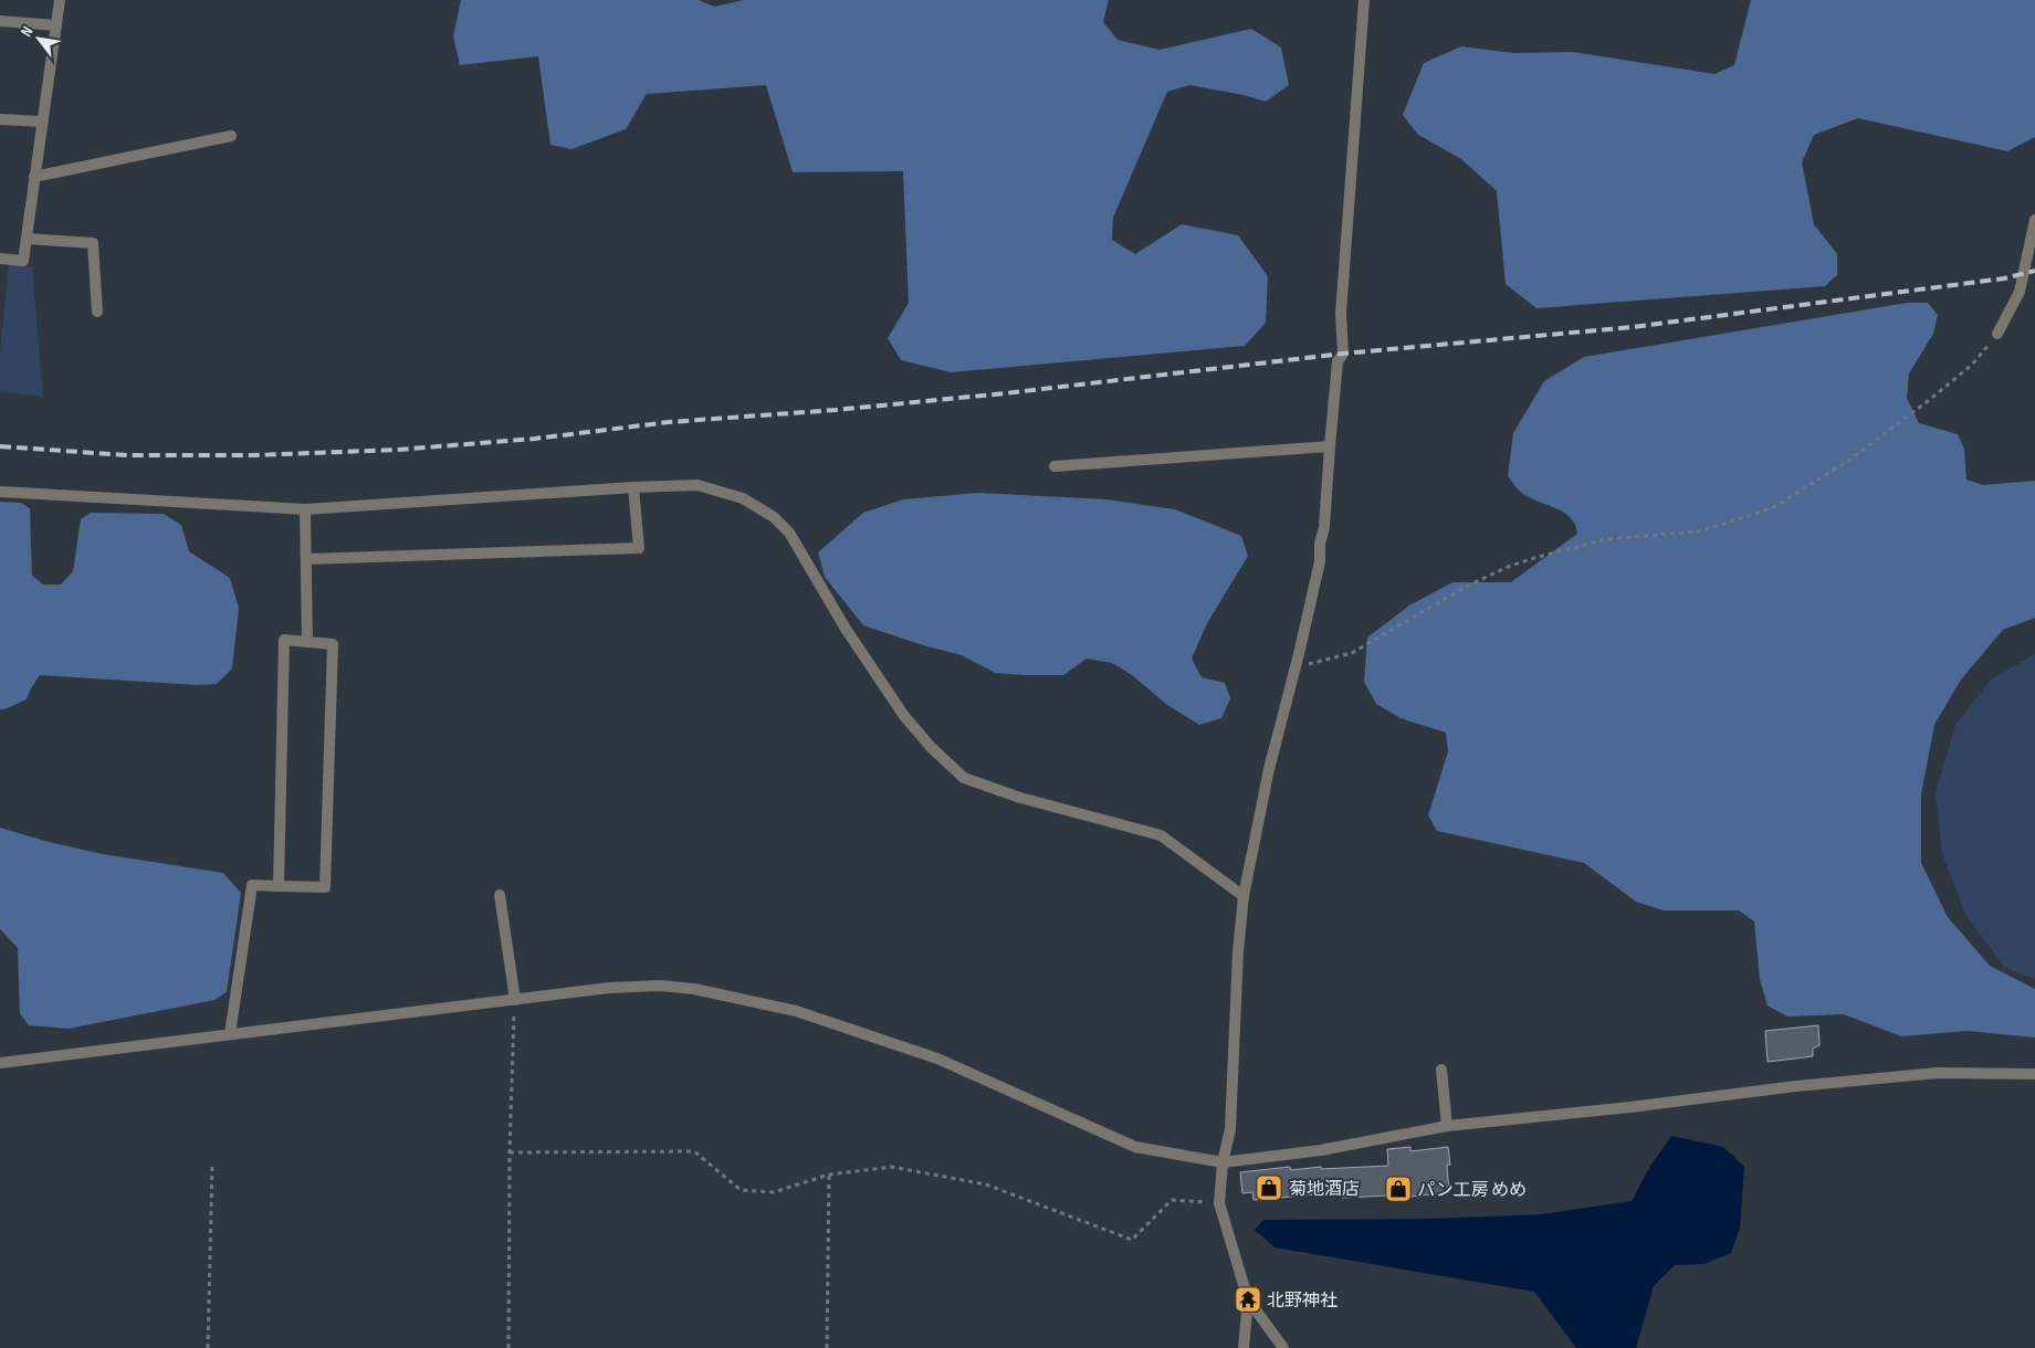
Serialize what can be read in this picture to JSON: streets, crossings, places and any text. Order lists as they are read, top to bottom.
{
  "places": {
    "shop": ["菊地酒店", "パン工房 めめ"],
    "temple": ["北野神社"]
  },
  "north": "top left"
}
